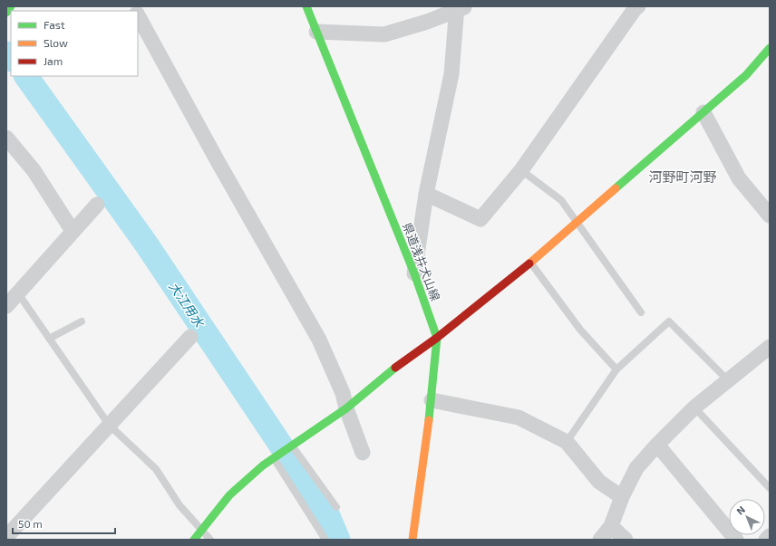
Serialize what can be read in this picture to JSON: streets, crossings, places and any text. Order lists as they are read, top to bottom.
{
  "streets": {
    "street": ["県道浅井犬山線"]
  },
  "districts": ["河野町河野"],
  "water": ["大江用水"],
  "legend": ["Fast", "Slow", "Jam"],
  "scale_bar": "50 m",
  "north": "top left"
}
